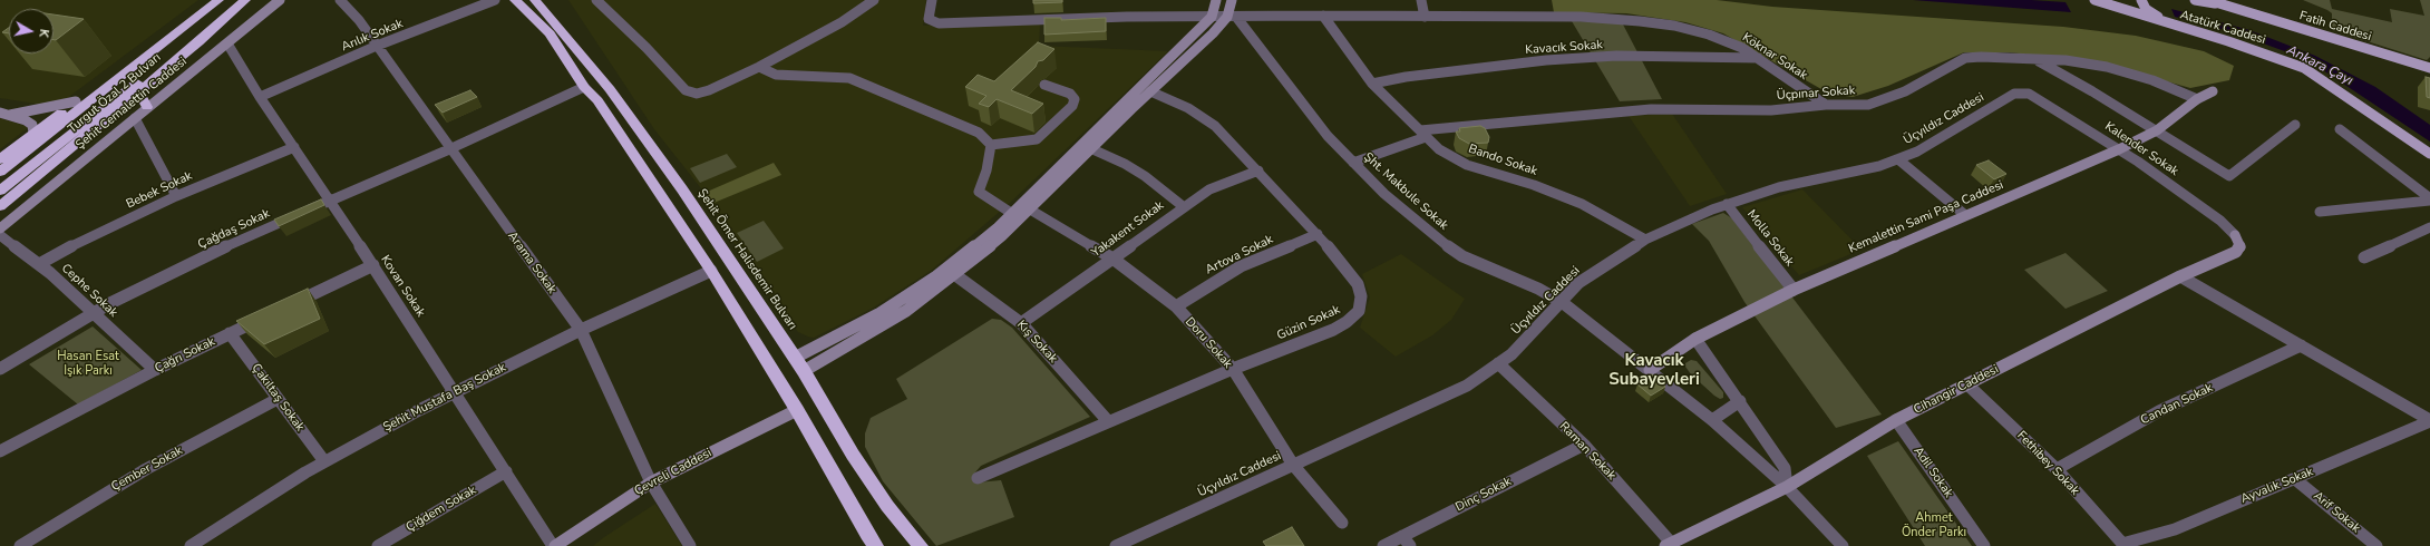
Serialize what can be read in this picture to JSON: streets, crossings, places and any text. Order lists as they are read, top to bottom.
{
  "streets": {
    "highway": ["Turgut Özal 2 Bulvarı", "Şehit Ömer Halisdemir Bulvarı"],
    "main road": ["Fatih Caddesi", "Atatürk Caddesi"],
    "street": [
      "Arılık Sokak",
      "Kavacık Sokak",
      "Köknar Sokak",
      "Üçpınar Sokak",
      "Şehit Cemalettin Caddesi",
      "Üçyıldız Caddesi",
      "Kalender Sokak",
      "Bando Sokak",
      "Bebek Sokak",
      "Şht. Makbule Sokak",
      "Kemalettin Sami Paşa Caddesi",
      "Çağdaş Sokak",
      "Yakakent Sokak",
      "Molla Sokak",
      "Artova Sokak",
      "Arama Sokak",
      "Kovan Sokak",
      "Cephe Sokak",
      "Güzin Sokak",
      "Kış Sokak",
      "Doru Sokak",
      "Çağrı Sokak",
      "Cihangir Caddesi",
      "Çakıltaş Sokak",
      "Şehit Mustafa Baş Sokak",
      "Candan Sokak",
      "Raman Sokak",
      "Fethibey Sokak",
      "Çember Sokak",
      "Çevreli Caddesi",
      "Adil Sokak",
      "Ayvalık Sokak",
      "Dinç Sokak",
      "Çiğdem Sokak",
      "Arif Sokak"
    ]
  },
  "crossings": [
    ["Arılık Sokak", "Arama Sokak"],
    ["Arılık Sokak", "Kovan Sokak"],
    ["Kavacık Sokak", "Köknar Sokak"],
    ["Kavacık Sokak", "Bando Sokak"],
    ["Köknar Sokak", "Üçpınar Sokak"],
    ["Köknar Sokak", "Bando Sokak"],
    ["Köknar Sokak", "Şht. Makbule Sokak"],
    ["Üçpınar Sokak", "Bando Sokak"],
    ["Üçpınar Sokak", "Şht. Makbule Sokak"],
    ["Üçpınar Sokak", "Kemalettin Sami Paşa Caddesi"],
    ["Şehit Cemalettin Caddesi", "Kovan Sokak"],
    ["Üçyıldız Caddesi", "Kalender Sokak"],
    ["Üçyıldız Caddesi", "Bando Sokak"],
    ["Üçyıldız Caddesi", "Şht. Makbule Sokak"],
    ["Üçyıldız Caddesi", "Molla Sokak"],
    ["Üçyıldız Caddesi", "Doru Sokak"],
    ["Üçyıldız Caddesi", "Raman Sokak"],
    ["Kalender Sokak", "Kemalettin Sami Paşa Caddesi"],
    ["Kalender Sokak", "Cihangir Caddesi"],
    ["Bebek Sokak", "Kovan Sokak"],
    ["Bebek Sokak", "Cephe Sokak"],
    ["Şht. Makbule Sokak", "Kemalettin Sami Paşa Caddesi"],
    ["Şht. Makbule Sokak", "Cihangir Caddesi"],
    ["Kemalettin Sami Paşa Caddesi", "Molla Sokak"],
    ["Çağdaş Sokak", "Arama Sokak"],
    ["Çağdaş Sokak", "Kovan Sokak"],
    ["Çağdaş Sokak", "Cephe Sokak"],
    ["Yakakent Sokak", "Güzin Sokak"],
    ["Yakakent Sokak", "Kış Sokak"],
    ["Yakakent Sokak", "Doru Sokak"],
    ["Artova Sokak", "Güzin Sokak"],
    ["Artova Sokak", "Doru Sokak"],
    ["Arama Sokak", "Şehit Mustafa Baş Sokak"],
    ["Arama Sokak", "Çevreli Caddesi"],
    ["Kovan Sokak", "Şehit Mustafa Baş Sokak"],
    ["Kovan Sokak", "Çevreli Caddesi"],
    ["Kovan Sokak", "Çiğdem Sokak"],
    ["Cephe Sokak", "Çağrı Sokak"],
    ["Güzin Sokak", "Kış Sokak"],
    ["Güzin Sokak", "Doru Sokak"],
    ["Çağrı Sokak", "Çakıltaş Sokak"],
    ["Cihangir Caddesi", "Raman Sokak"],
    ["Cihangir Caddesi", "Fethibey Sokak"],
    ["Cihangir Caddesi", "Adil Sokak"],
    ["Çakıltaş Sokak", "Şehit Mustafa Baş Sokak"],
    ["Çakıltaş Sokak", "Çember Sokak"],
    ["Candan Sokak", "Fethibey Sokak"],
    ["Raman Sokak", "Dinç Sokak"],
    ["Fethibey Sokak", "Ayvalık Sokak"],
    ["Ayvalık Sokak", "Arif Sokak"]
  ],
  "districts": ["Kavacık Subayevleri"],
  "water": ["Ankara Çayı"],
  "parks": ["Hasan Esat Işık Parkı", "Ahmet Önder Parkı"],
  "north": "right"
}
